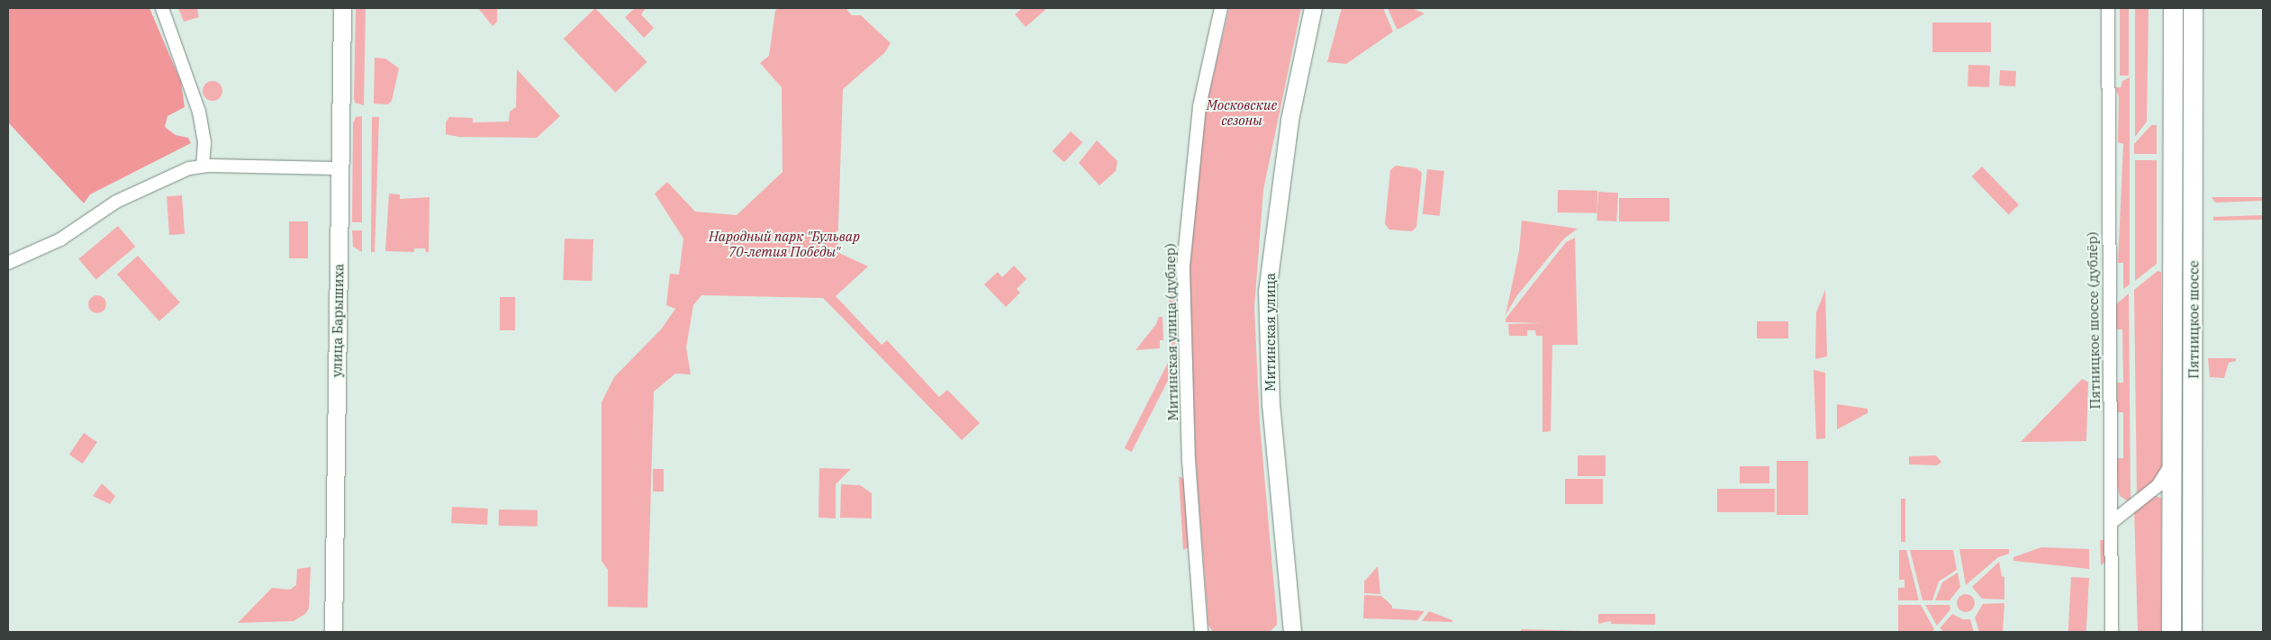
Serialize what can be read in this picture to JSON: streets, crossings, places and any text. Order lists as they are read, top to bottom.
{
  "streets": {
    "main road": ["Пятницкое шоссе", "улица Барышиха", "Митинская улица"],
    "street": ["Пятницкое шоссе (дублёр)", "Митинская улица (дублер)"]
  },
  "parks": ["Московские сезоны", "Народный парк \"Бульвар 70-летия Победы\""]
}
